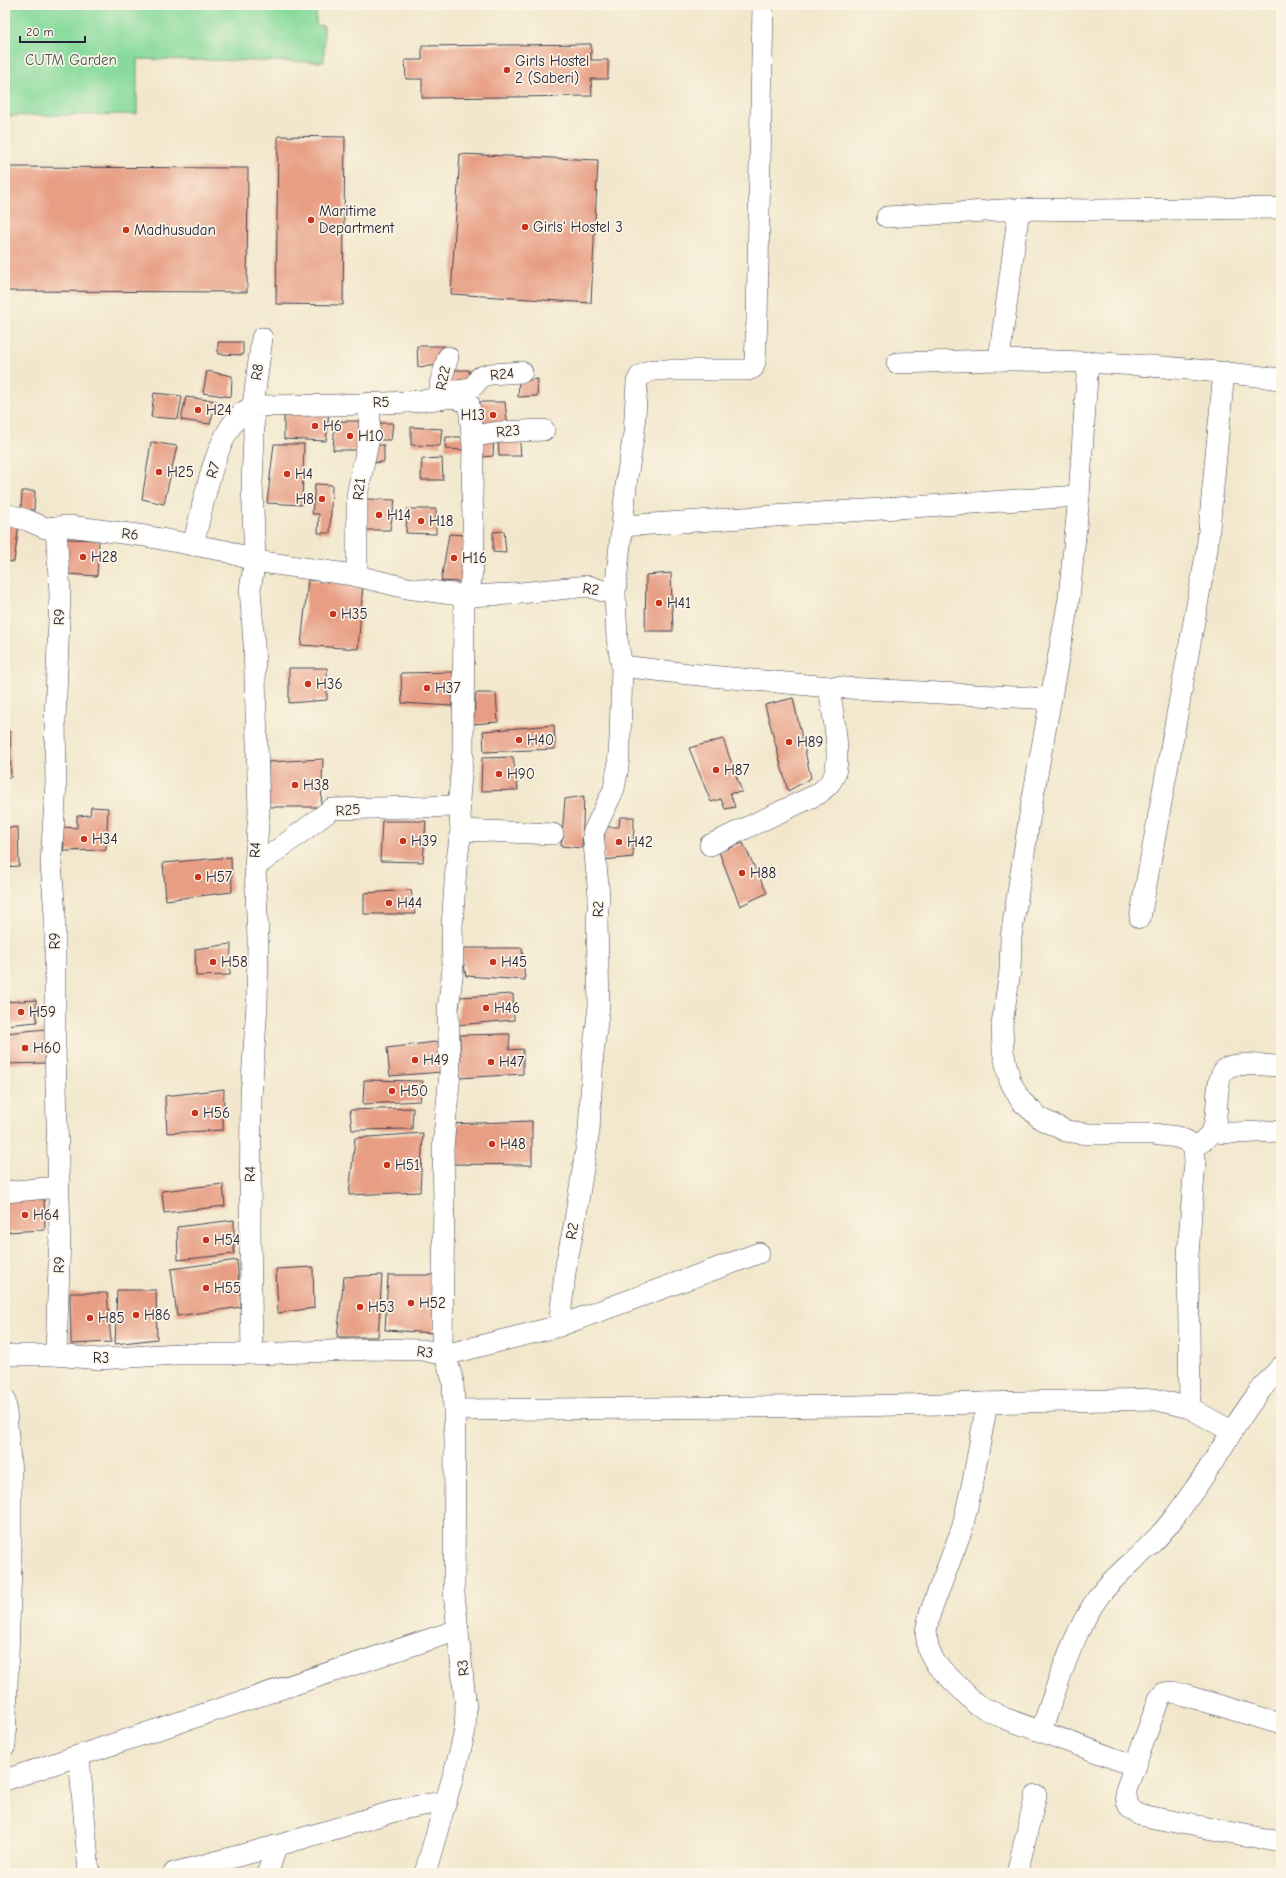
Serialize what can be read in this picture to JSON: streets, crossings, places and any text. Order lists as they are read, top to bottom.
{
  "streets": {
    "street": [
      "R8",
      "R24",
      "R22",
      "R5",
      "R23",
      "R7",
      "R21",
      "R6",
      "R2",
      "R9",
      "R25",
      "R4",
      "R3"
    ]
  },
  "crossings": [
    ["R8", "R5"],
    ["R8", "R7"],
    ["R24", "R5"],
    ["R22", "R5"],
    ["R5", "R7"],
    ["R5", "R21"],
    ["R7", "R6"],
    ["R6", "R9"],
    ["R6", "R4"],
    ["R9", "R3"],
    ["R25", "R4"],
    ["R4", "R3"]
  ],
  "parks": ["CUTM Garden"],
  "places": [
    "Girls Hostel 2 (Saberi)",
    "Maritime Department",
    "Girls' Hostel 3",
    "Madhusudan",
    "H24",
    "H13",
    "H6",
    "H10",
    "H25",
    "H4",
    "H8",
    "H14",
    "H18",
    "H28",
    "H16",
    "H41",
    "H35",
    "H36",
    "H37",
    "H40",
    "H89",
    "H87",
    "H90",
    "H38",
    "H34",
    "H39",
    "H42",
    "H88",
    "H57",
    "H44",
    "H58",
    "H45",
    "H46",
    "H59",
    "H60",
    "H49",
    "H47",
    "H50",
    "H56",
    "H48",
    "H51",
    "H64",
    "H54",
    "H55",
    "H52",
    "H53",
    "H86",
    "H85"
  ],
  "scale_bar": "20 m"
}
